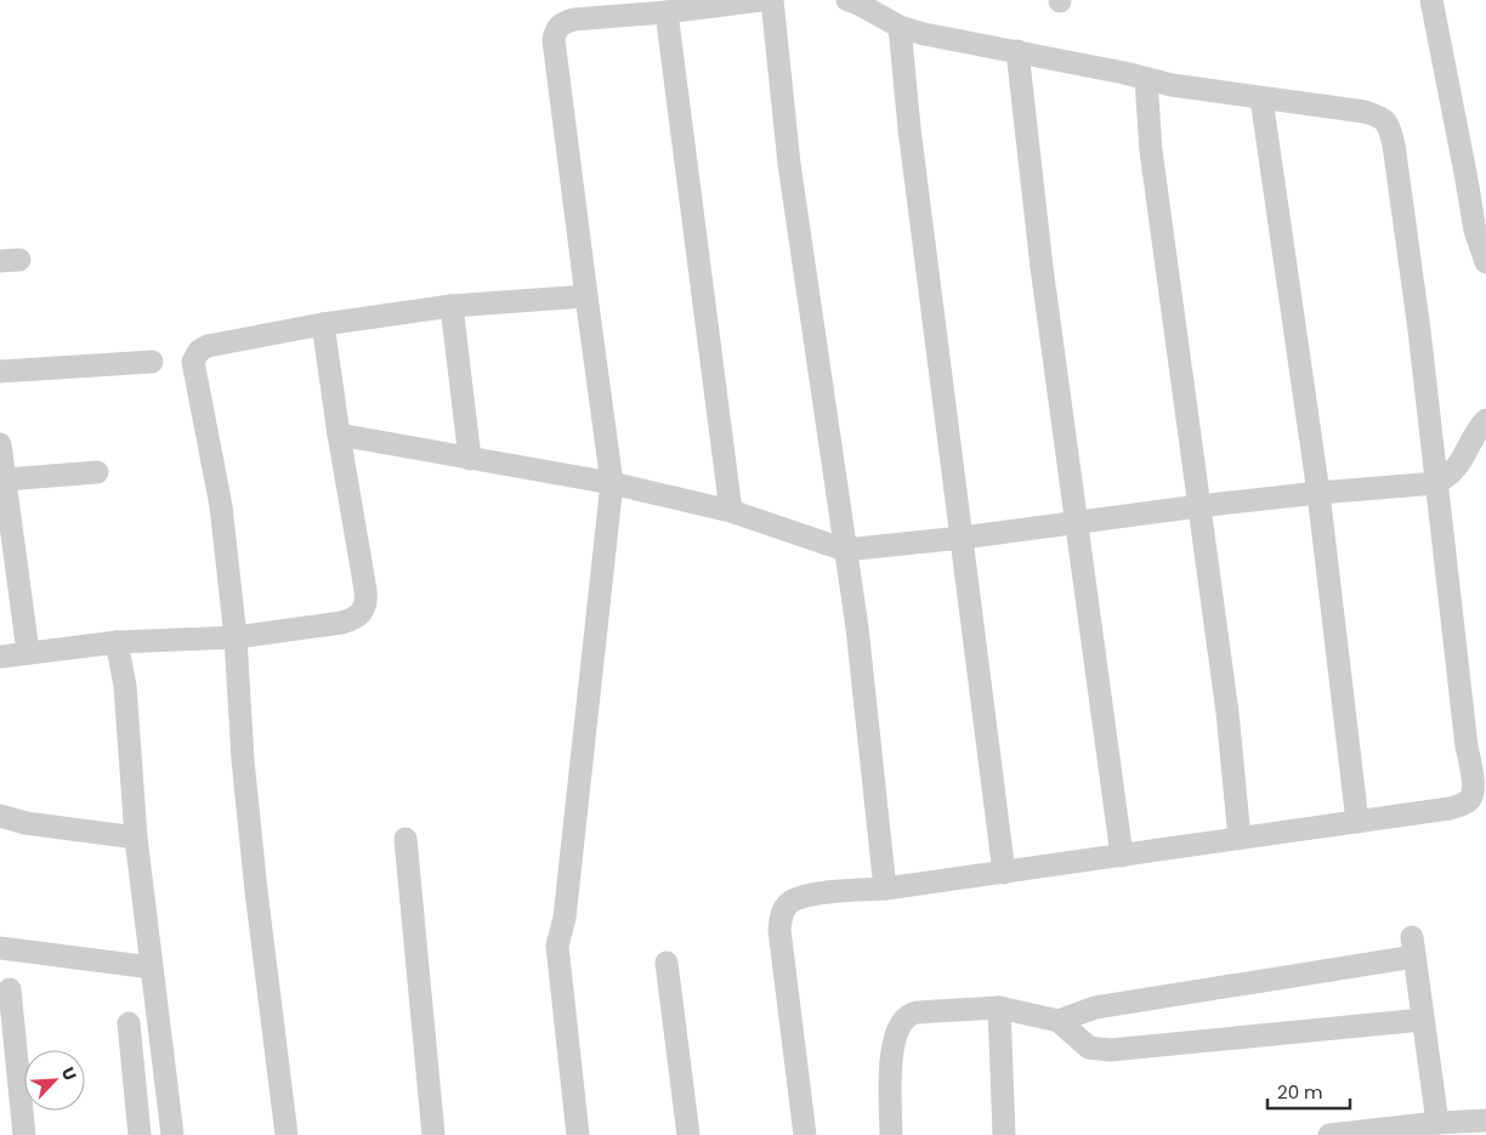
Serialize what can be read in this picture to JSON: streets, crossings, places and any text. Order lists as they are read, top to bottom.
{
  "scale_bar": "20 m",
  "north": "top right"
}
